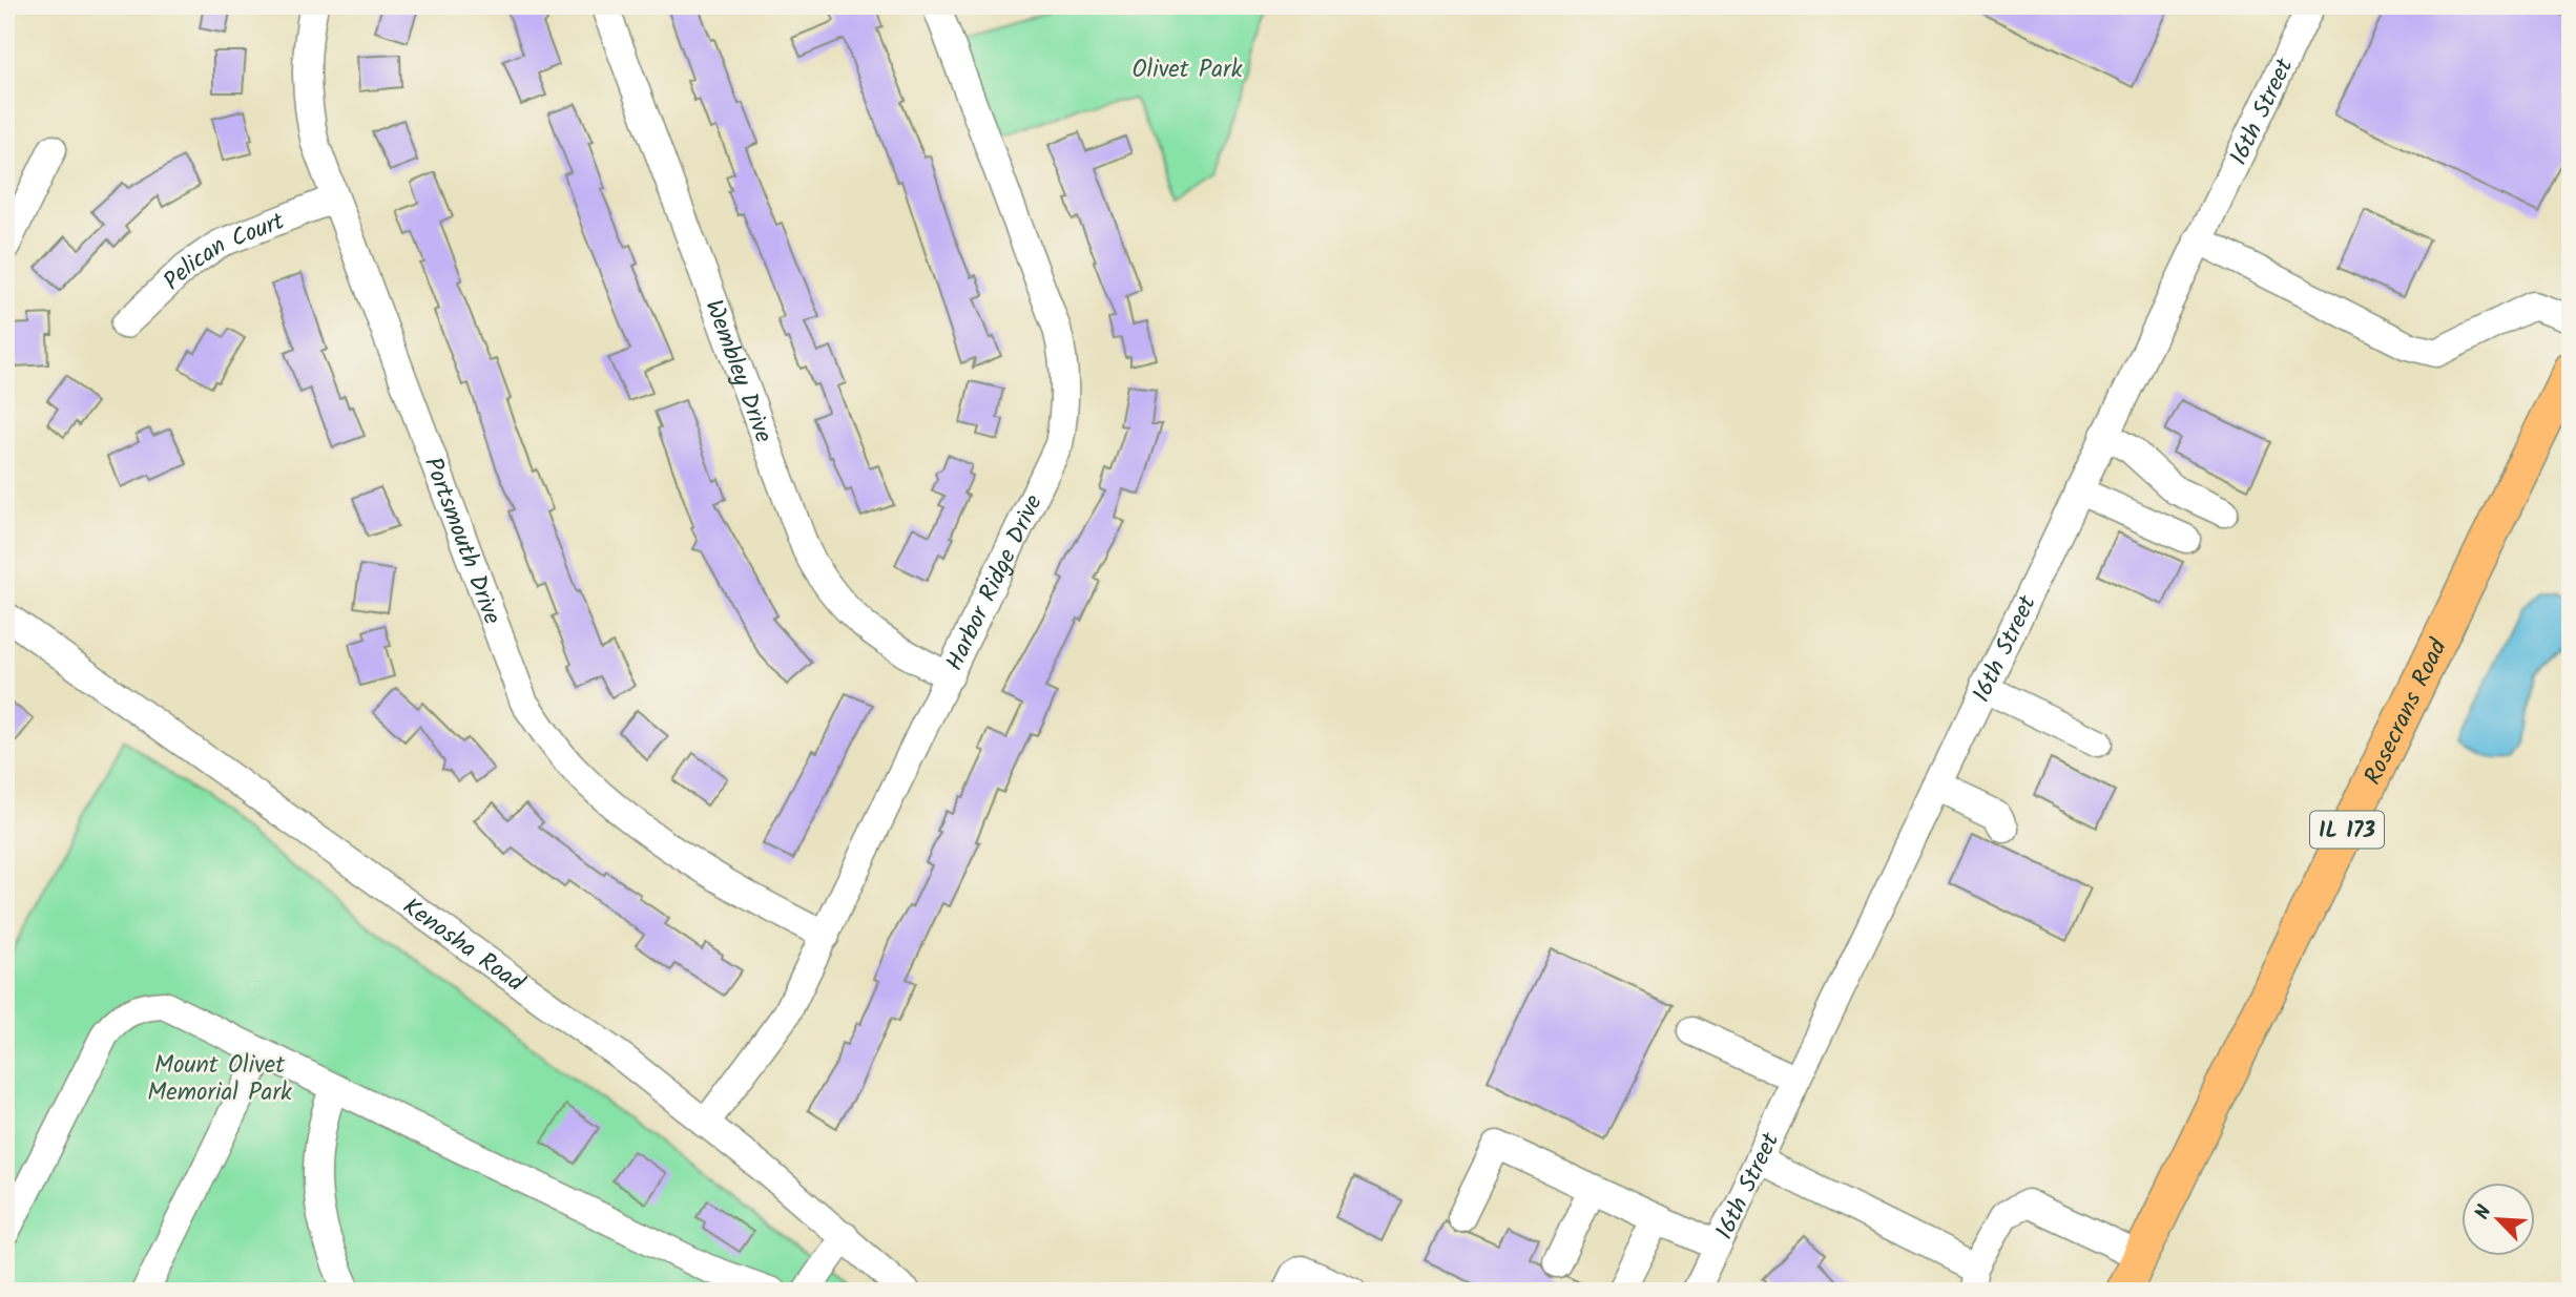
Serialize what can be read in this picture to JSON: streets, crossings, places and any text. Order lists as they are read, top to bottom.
{
  "streets": {
    "main road": ["Rosecrans Road", "IL 173"],
    "street": [
      "16th Street",
      "Pelican Court",
      "Wembley Drive",
      "Portsmouth Drive",
      "Harbor Ridge Drive",
      "Kenosha Road"
    ]
  },
  "crossings": [
    ["Pelican Court", "Portsmouth Drive"],
    ["Wembley Drive", "Harbor Ridge Drive"],
    ["Portsmouth Drive", "Harbor Ridge Drive"],
    ["Harbor Ridge Drive", "Kenosha Road"]
  ],
  "parks": ["Olivet Park", "Mount Olivet Memorial Park"],
  "north": "top left"
}
